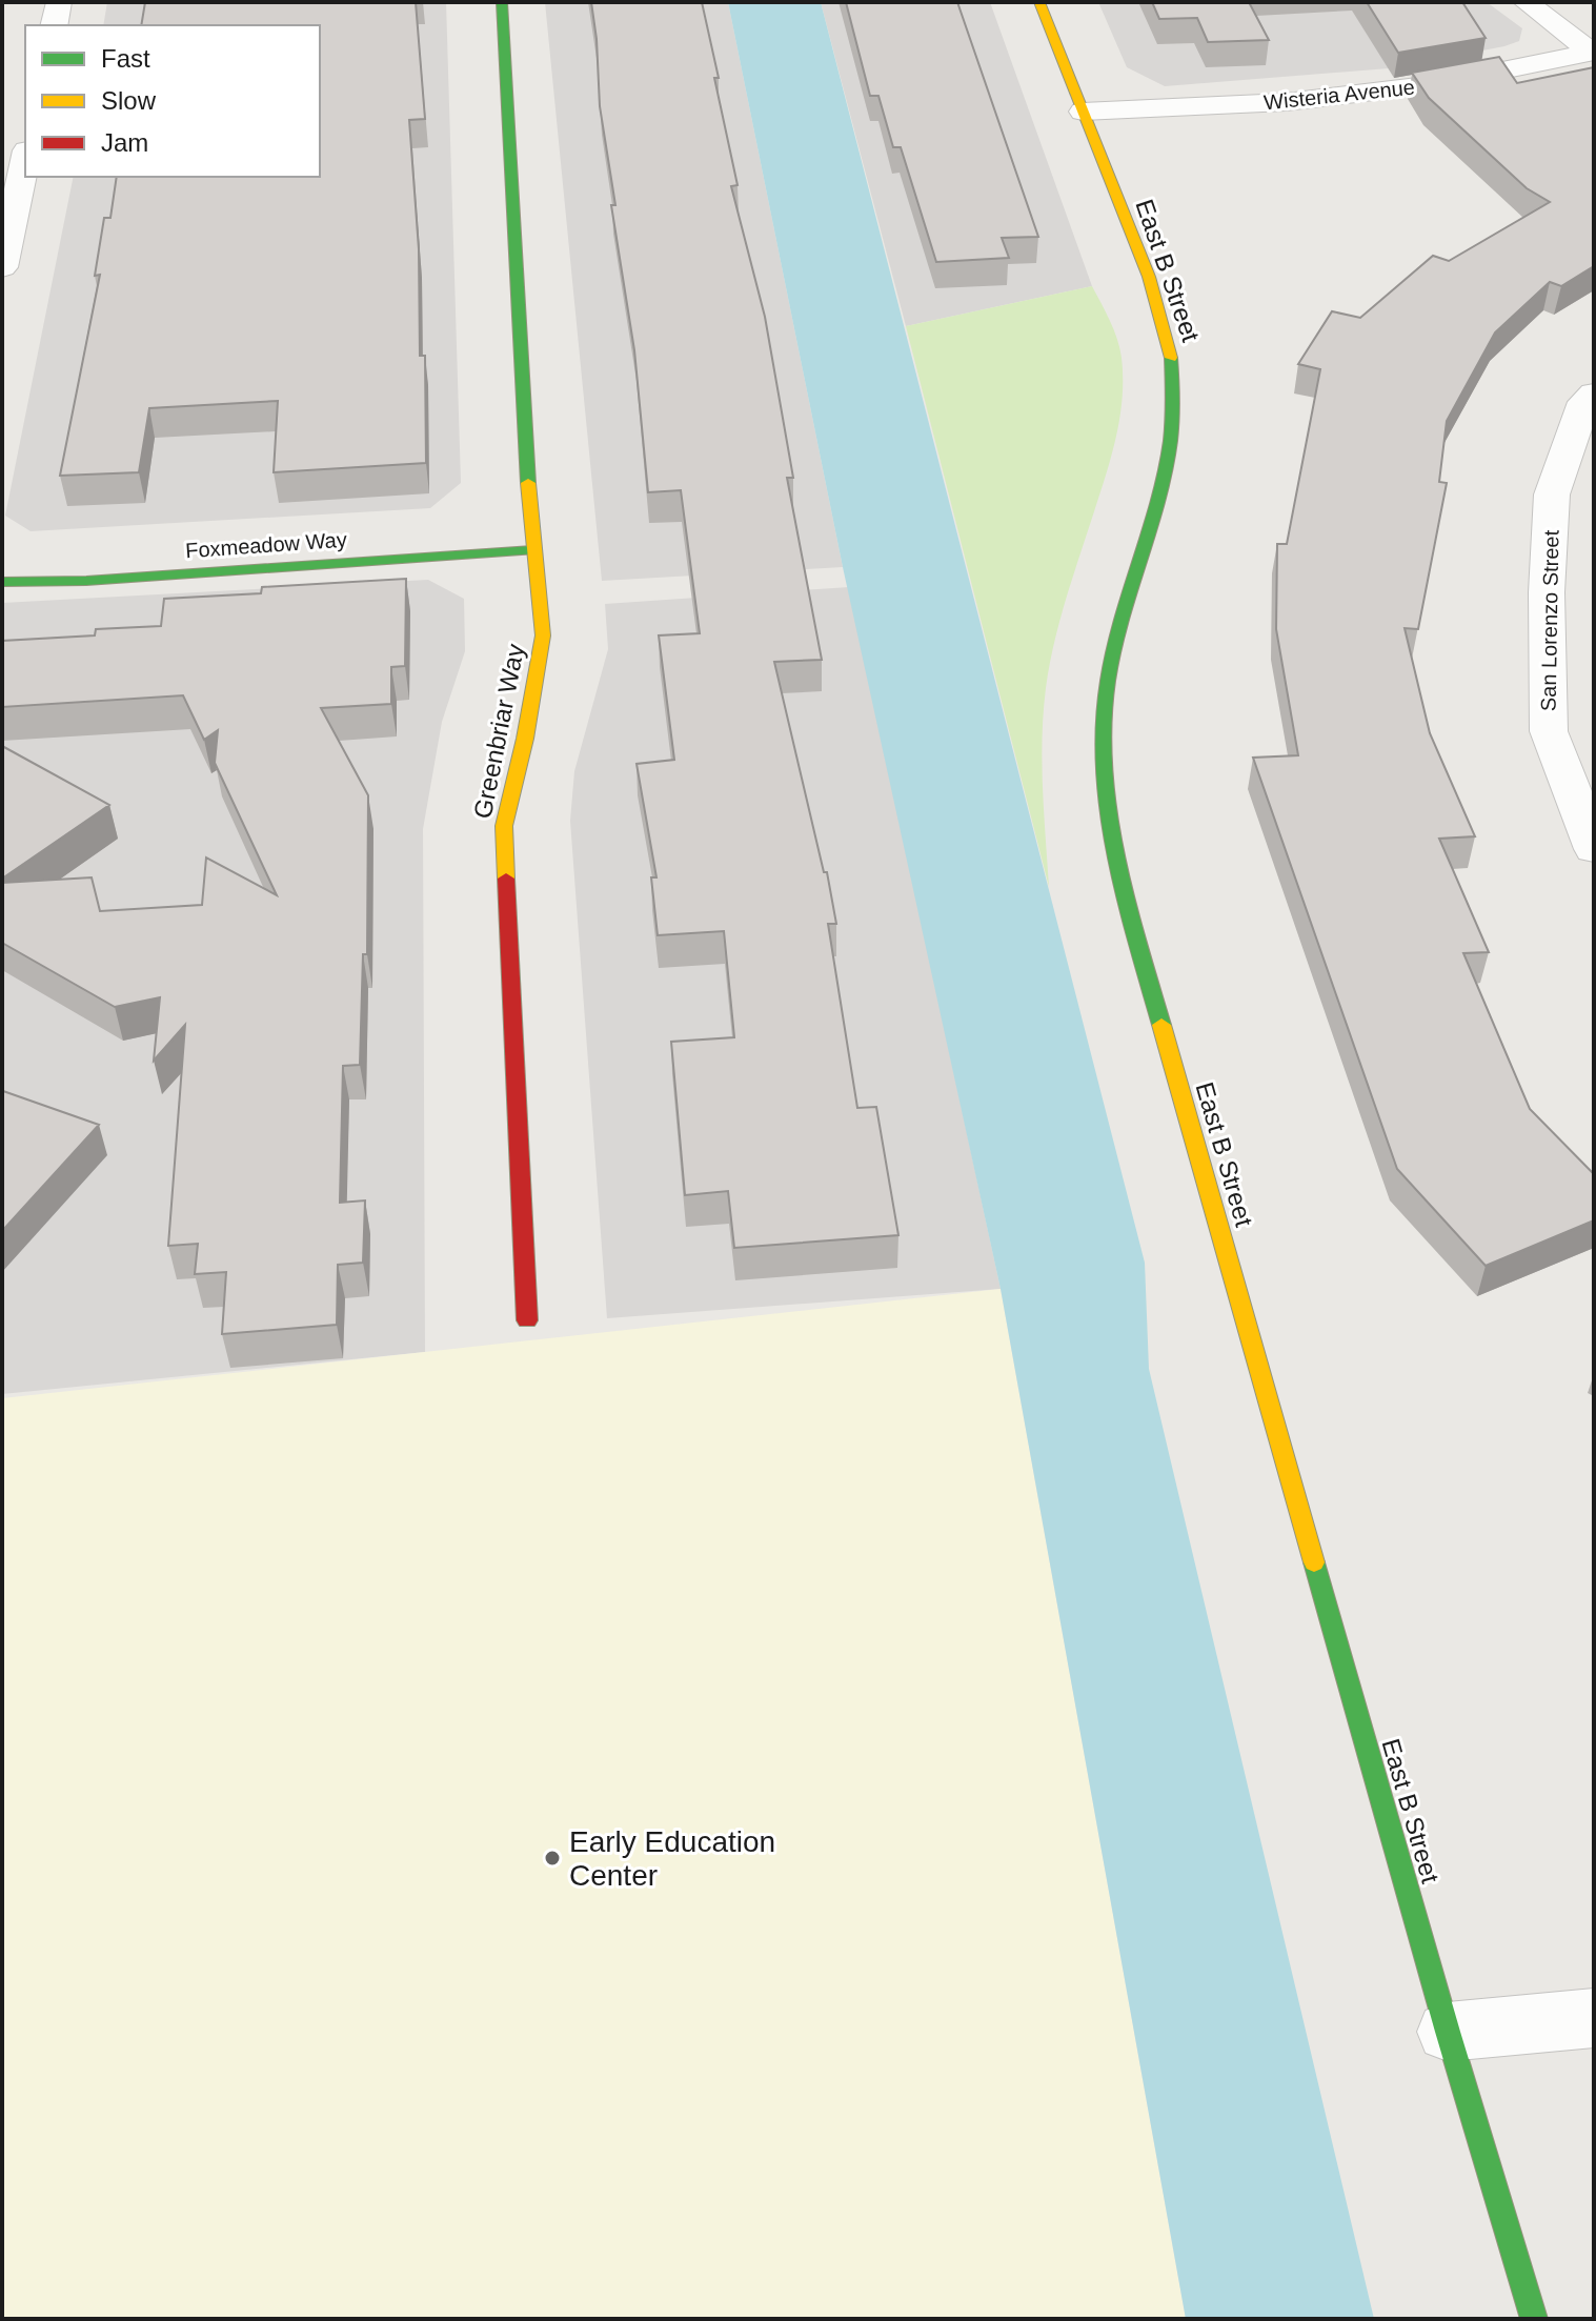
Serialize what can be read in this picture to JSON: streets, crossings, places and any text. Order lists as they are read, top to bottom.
{
  "streets": {
    "street": [
      "Wisteria Avenue",
      "East B Street",
      "Foxmeadow Way",
      "San Lorenzo Street",
      "Greenbriar Way"
    ]
  },
  "crossings": [
    ["Wisteria Avenue", "East B Street"],
    ["Foxmeadow Way", "Greenbriar Way"]
  ],
  "places": ["Early Education Center"],
  "legend": ["Fast", "Slow", "Jam"]
}
